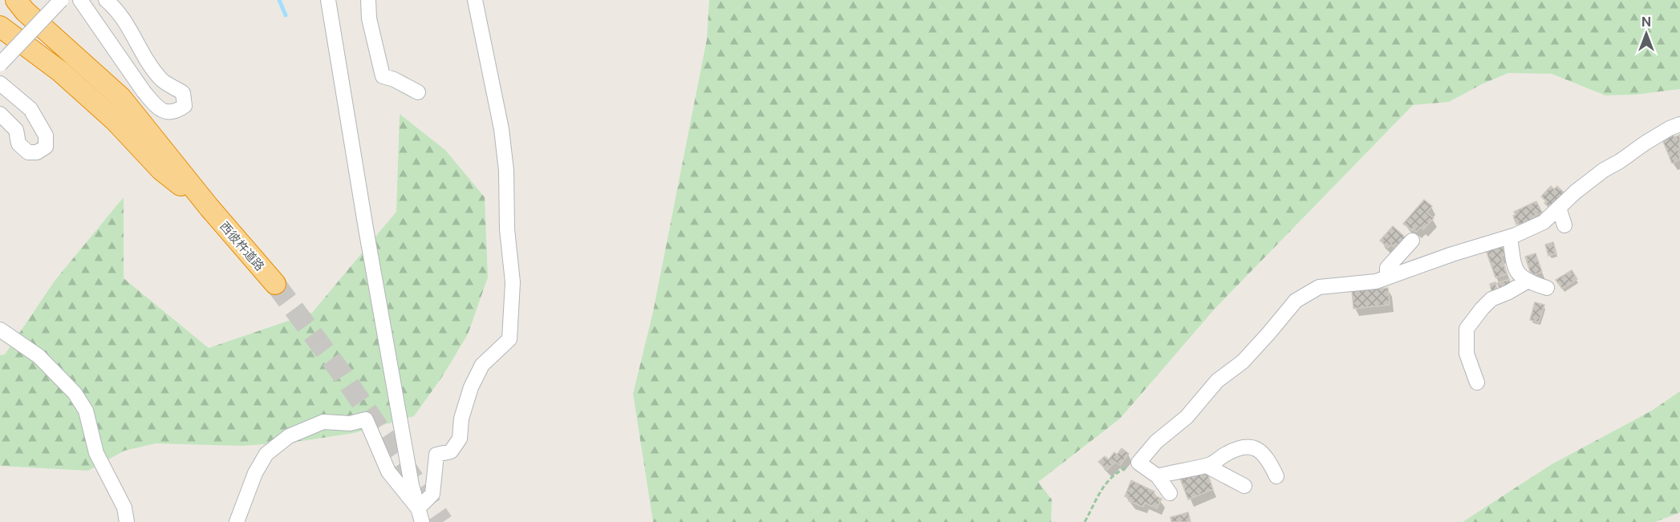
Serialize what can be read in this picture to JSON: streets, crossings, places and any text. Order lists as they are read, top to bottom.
{
  "streets": {
    "highway": ["西彼杵道路"]
  },
  "north": "top"
}
